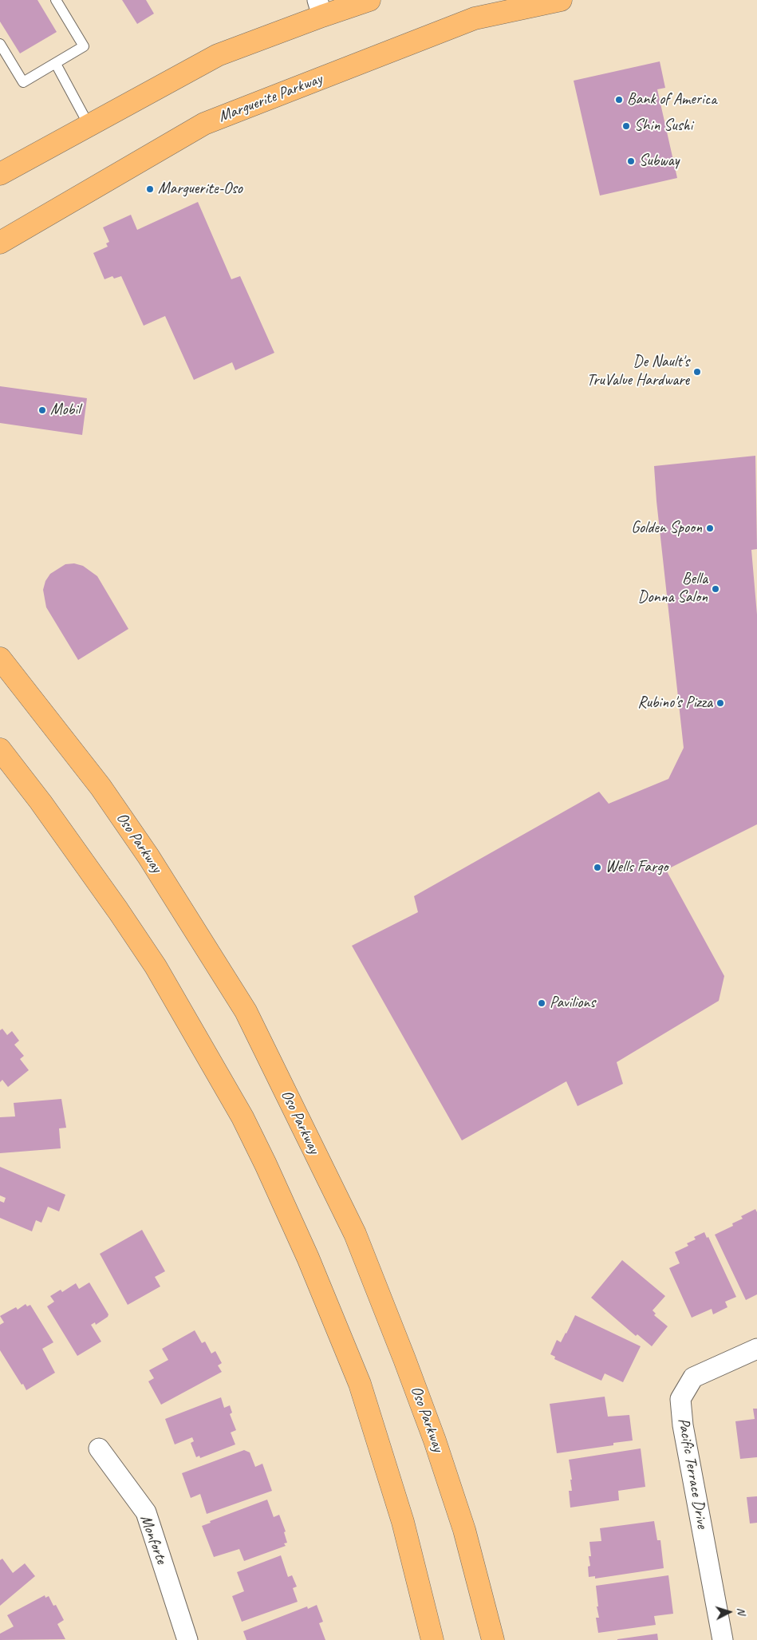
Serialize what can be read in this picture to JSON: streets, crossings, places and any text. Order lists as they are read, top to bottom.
{
  "streets": {
    "main road": ["Marguerite Parkway", "Oso Parkway"],
    "street": ["Pacific Terrace Drive", "Monforte"]
  },
  "places": [
    "Bank of America",
    "Shin Sushi",
    "Subway",
    "Marguerite-Oso",
    "De Nault's TruValue Hardware",
    "Mobil",
    "Golden Spoon",
    "Bella Donna Salon",
    "Rubino's Pizza",
    "Wells Fargo",
    "Pavilions"
  ],
  "north": "right"
}
